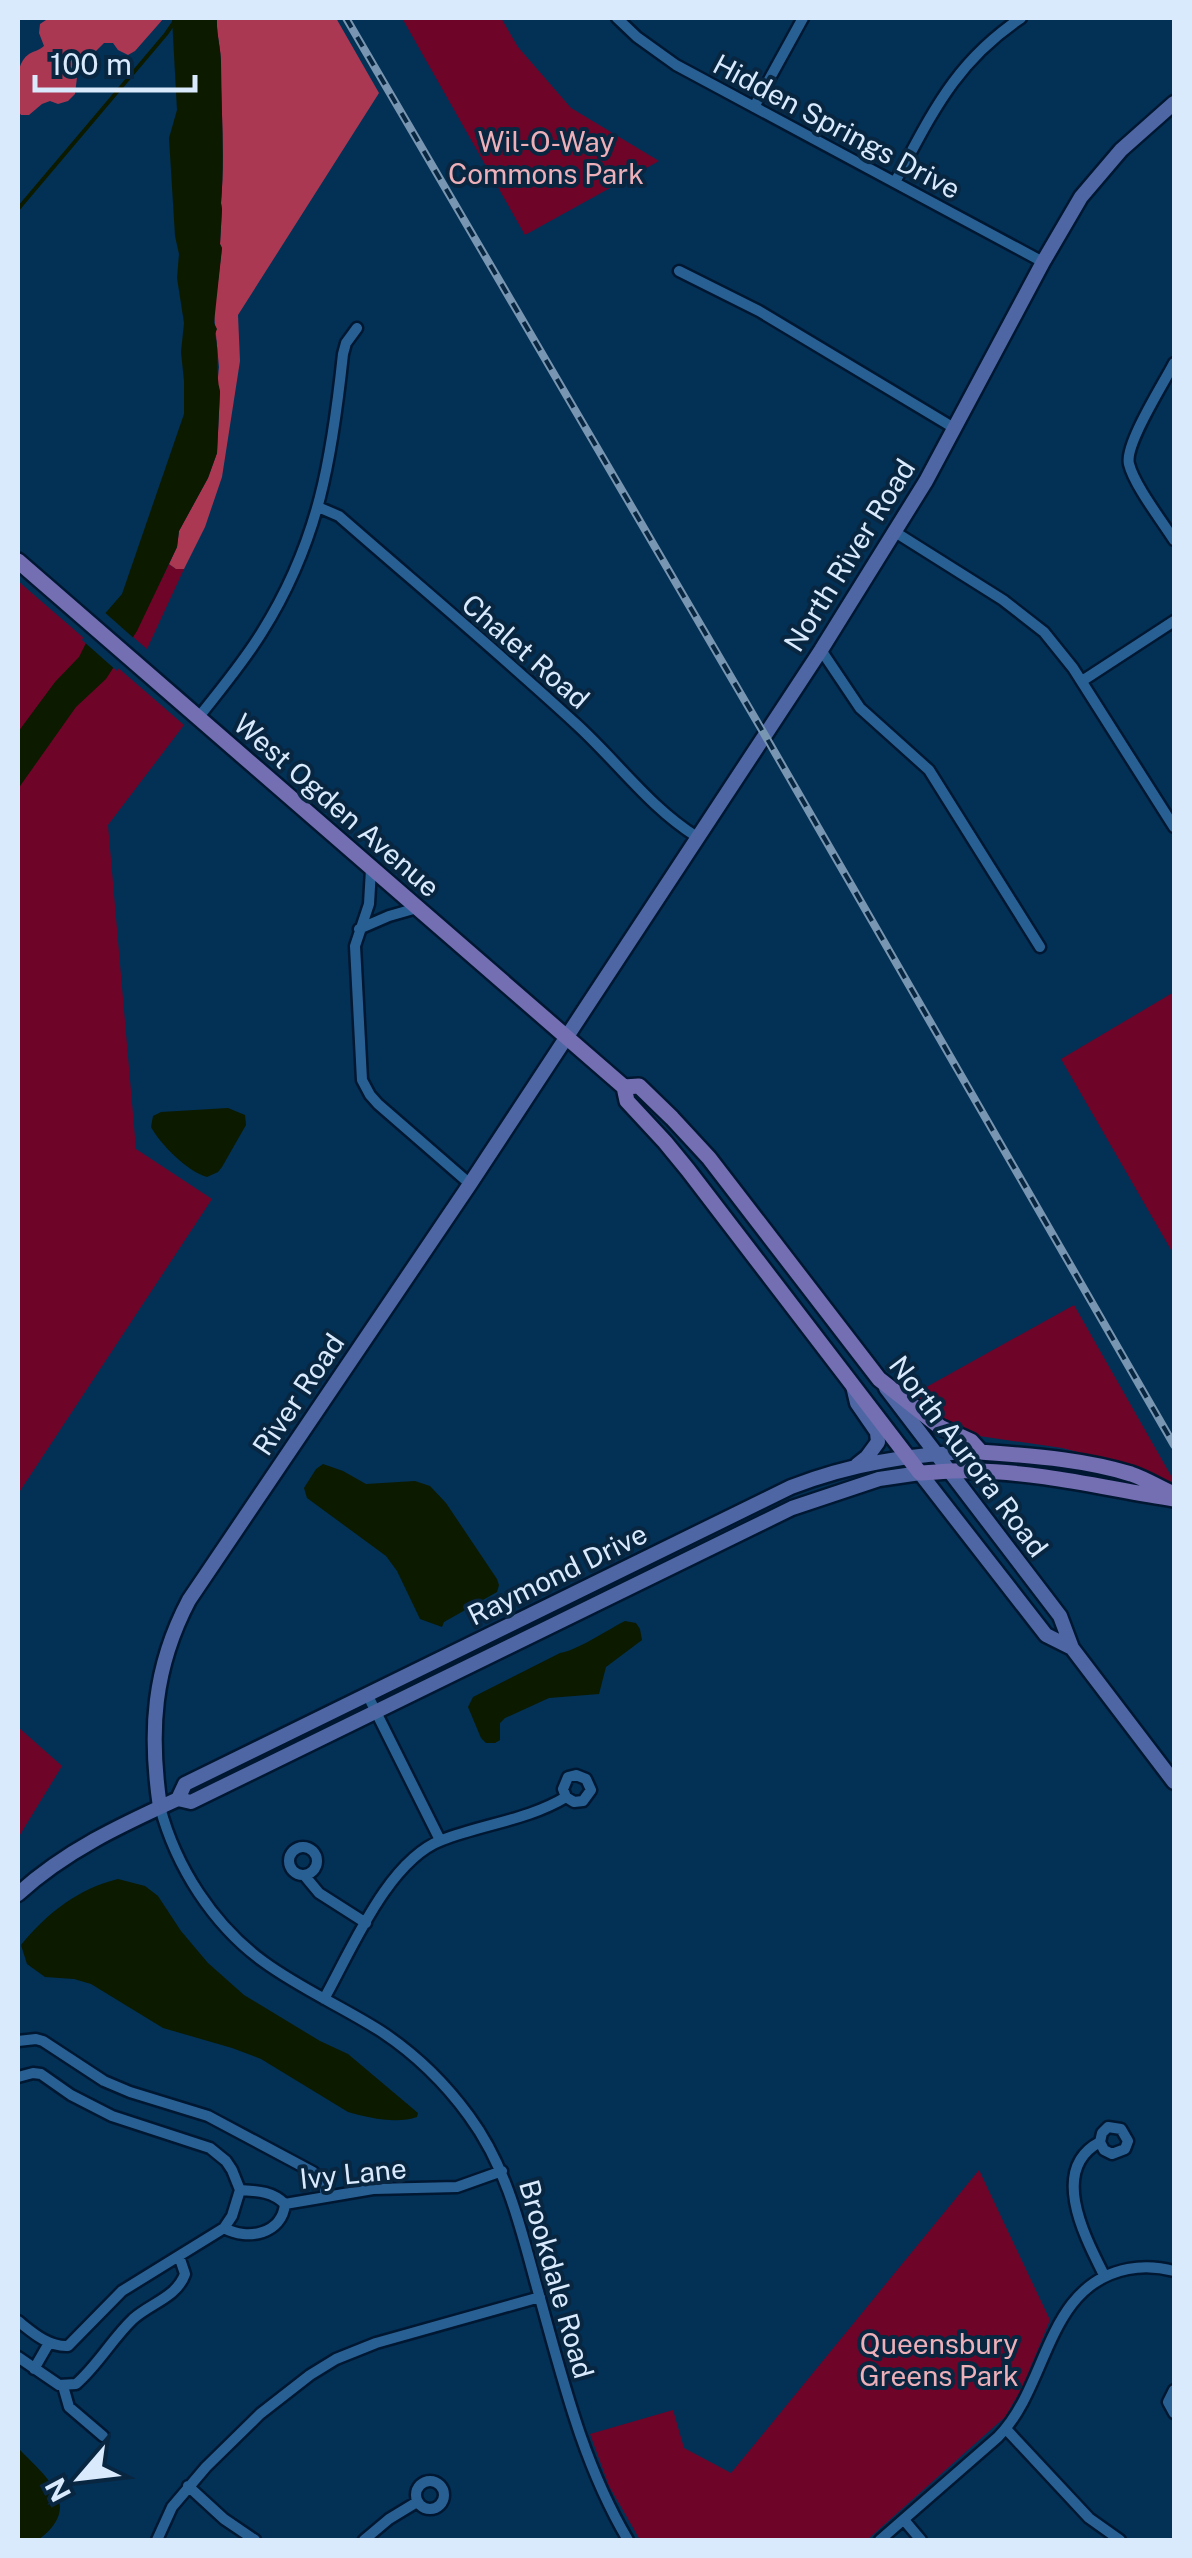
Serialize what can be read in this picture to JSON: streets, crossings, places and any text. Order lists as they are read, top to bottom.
{
  "streets": {
    "main road": ["West Ogden Avenue", "North Aurora Road"],
    "street": [
      "Hidden Springs Drive",
      "North River Road",
      "Chalet Road",
      "River Road",
      "Raymond Drive",
      "Ivy Lane",
      "Brookdale Road"
    ]
  },
  "crossings": [
    ["Hidden Springs Drive", "North River Road"],
    ["North River Road", "Chalet Road"],
    ["North River Road", "West Ogden Avenue"],
    ["North River Road", "River Road"],
    ["West Ogden Avenue", "River Road"],
    ["West Ogden Avenue", "North Aurora Road"],
    ["West Ogden Avenue", "Raymond Drive"],
    ["River Road", "Raymond Drive"],
    ["River Road", "Brookdale Road"],
    ["North Aurora Road", "Raymond Drive"],
    ["Raymond Drive", "Brookdale Road"],
    ["Ivy Lane", "Brookdale Road"]
  ],
  "parks": ["Wil-O-Way Commons Park", "Queensbury Greens Park"],
  "scale_bar": "100 m",
  "north": "bottom left"
}
